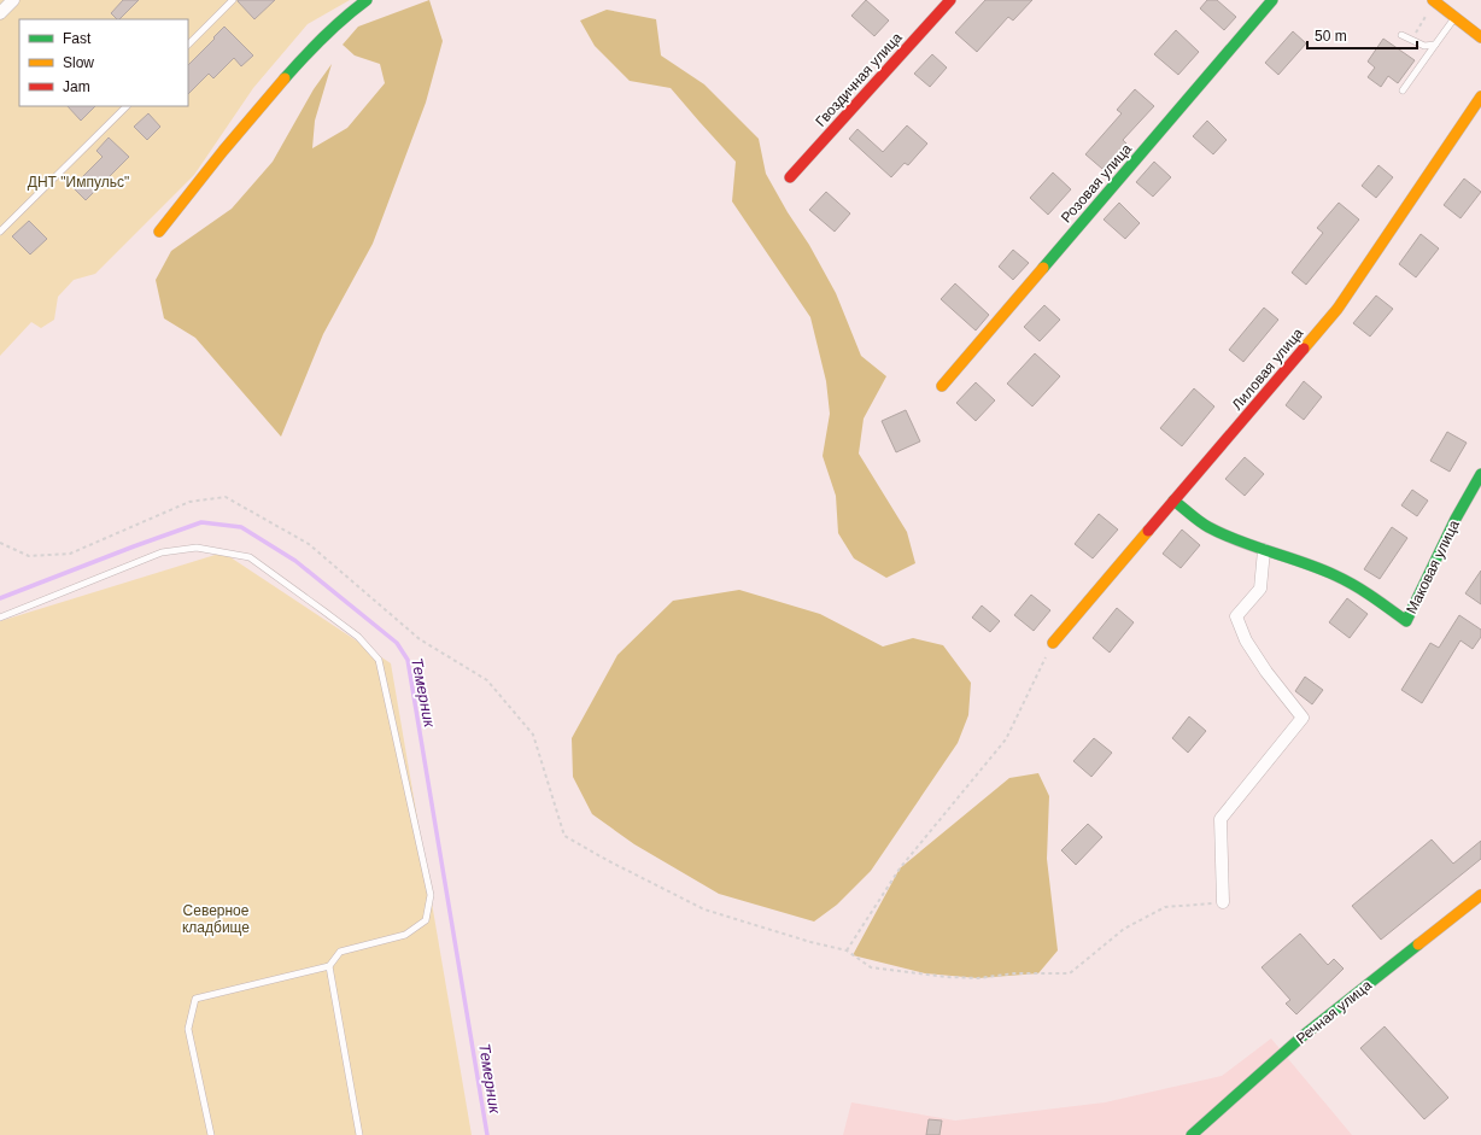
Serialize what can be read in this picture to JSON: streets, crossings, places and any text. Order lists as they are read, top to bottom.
{
  "streets": {
    "street": [
      "Гвоздичная улица",
      "Розовая улица",
      "Лиловая улица",
      "Маковая улица",
      "Речная улица"
    ]
  },
  "crossings": [
    ["Лиловая улица", "Маковая улица"]
  ],
  "water": ["Темерник"],
  "parks": ["ДНТ \"Импульс\"", "Северное кладбище"],
  "legend": ["Fast", "Slow", "Jam"],
  "scale_bar": "50 m"
}
